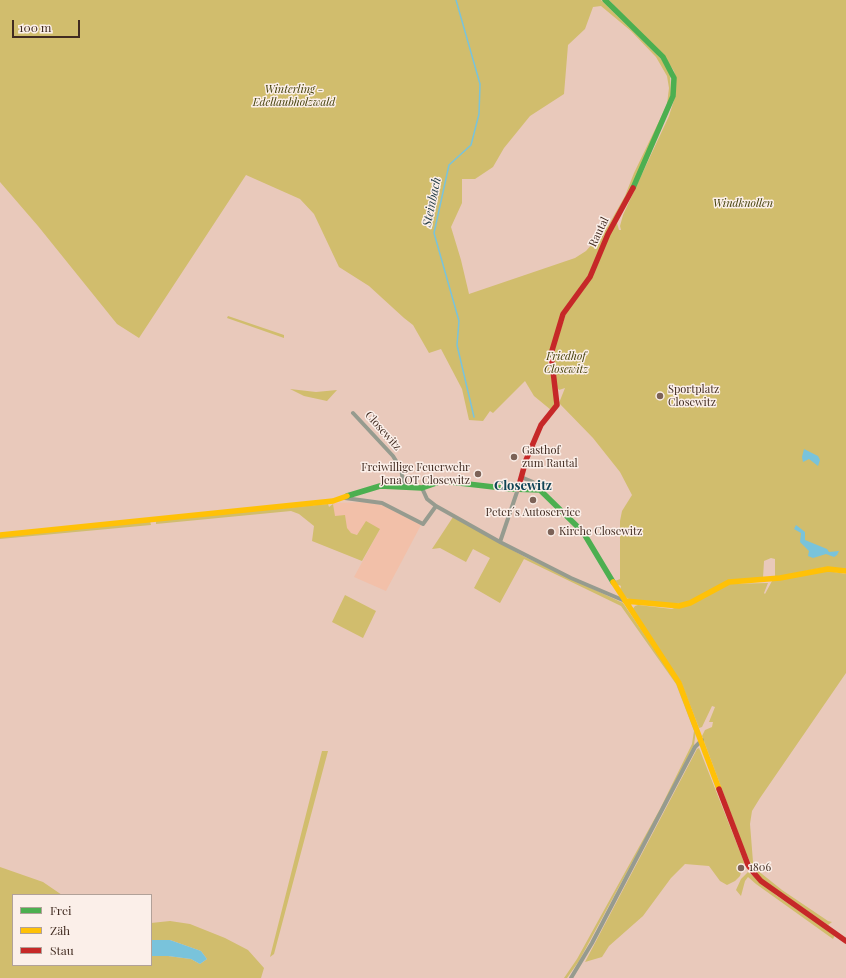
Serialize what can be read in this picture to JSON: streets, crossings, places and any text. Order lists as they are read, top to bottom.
{
  "streets": {
    "street": ["Rautal", "Closewitz"]
  },
  "districts": ["Closewitz"],
  "water": ["Steinbach"],
  "parks": ["Winterling - Edellaubholzwald", "Windknollen", "Friedhof Closewitz"],
  "places": [
    "Sportplatz Closewitz",
    "Gasthof zum Rautal",
    "Freiwillige Feuerwehr Jena OT Closewitz",
    "Peter´s Autoservice",
    "Kirche Closewitz",
    "1806"
  ],
  "legend": ["Frei", "Zäh", "Stau"],
  "scale_bar": "100 m"
}
